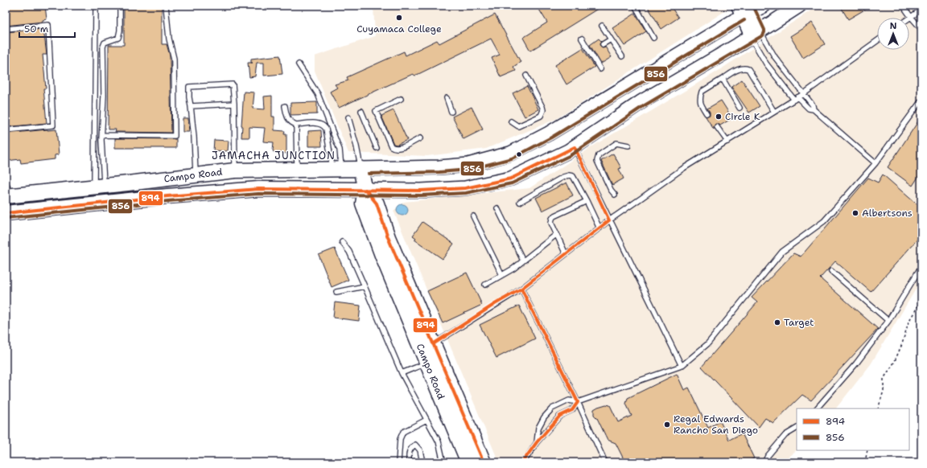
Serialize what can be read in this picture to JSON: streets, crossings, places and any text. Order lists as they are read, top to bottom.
{
  "streets": {
    "highway": ["Campo Road"]
  },
  "districts": ["JAMACHA JUNCTION"],
  "places": [
    "Cuyamaca College",
    "Circle K",
    "Albertsons",
    "Target",
    "Regal Edwards Rancho San Diego"
  ],
  "lines": ["transit line 856", "transit line 894"],
  "legend": ["894", "856"],
  "scale_bar": "50 m",
  "north": "top"
}
